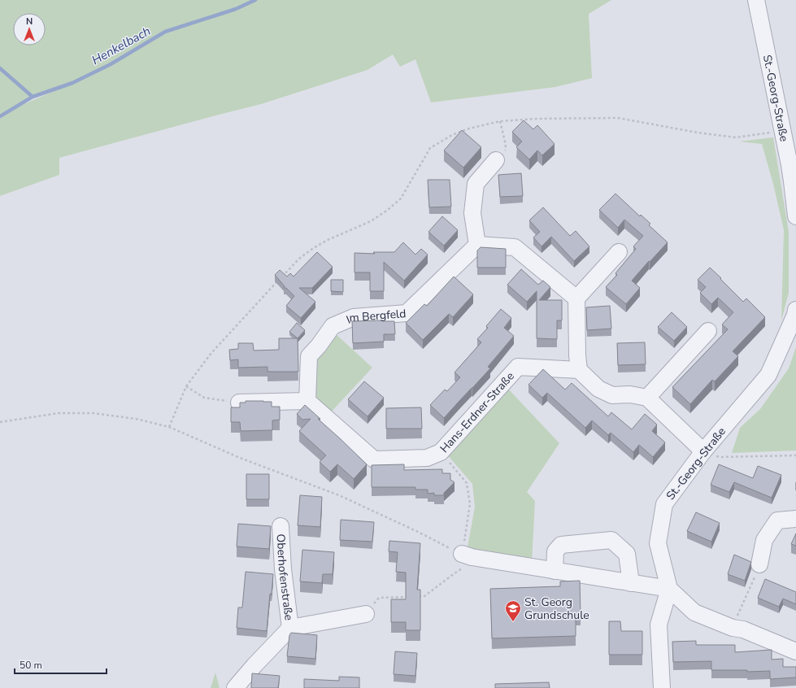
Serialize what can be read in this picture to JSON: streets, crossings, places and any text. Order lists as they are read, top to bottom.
{
  "streets": {
    "street": [
      "St.-Georg-Straße",
      "Im Bergfeld",
      "Hans-Erdner-Straße",
      "Oberhofenstraße"
    ]
  },
  "crossings": [
    ["Im Bergfeld", "Hans-Erdner-Straße"]
  ],
  "water": ["Henkelbach"],
  "places": {
    "school or university": ["St. Georg Grundschule"]
  },
  "scale_bar": "50 m",
  "north": "top"
}
